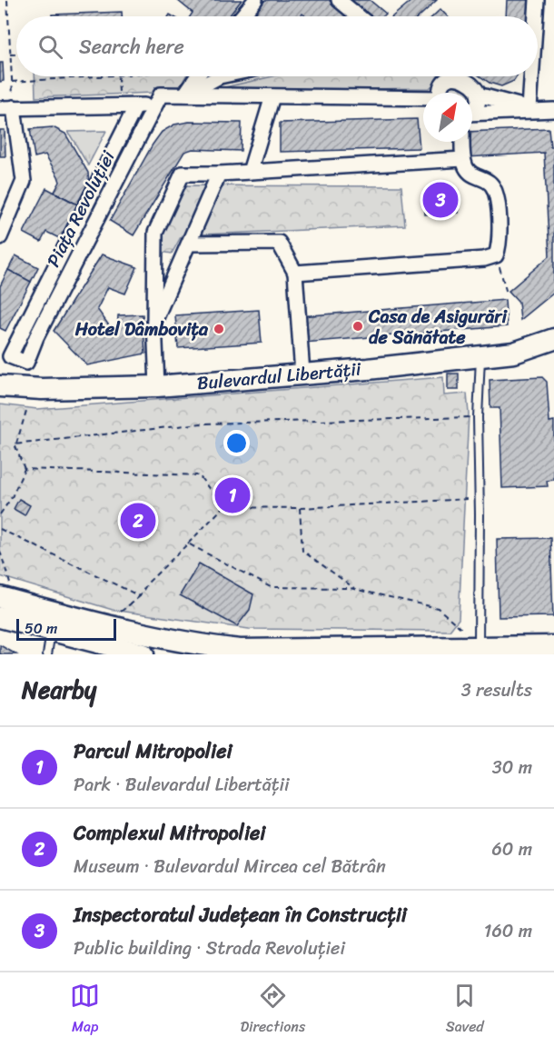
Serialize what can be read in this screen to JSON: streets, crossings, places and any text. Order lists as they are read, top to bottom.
{
  "streets": {
    "main road": ["Bulevardul Libertății"],
    "street": ["Piața Revoluției"]
  },
  "places": ["Casa de Asigurări de Sănătate", "Hotel Dâmbovița"],
  "scale_bar": "50 m",
  "north": "top right",
  "page": {
    "search": "Search here",
    "pins": ["3", "1", "2"],
    "scale": "50 m",
    "heading": ["Nearby", "3 results"],
    "list": [
      {
        "mark": "1",
        "name": "Parcul Mitropoliei",
        "note": "Park · Bulevardul Libertății",
        "value": "30 m"
      },
      {
        "mark": "2",
        "name": "Complexul Mitropoliei",
        "note": "Museum · Bulevardul Mircea cel Bătrân",
        "value": "60 m"
      },
      {
        "mark": "3",
        "name": "Inspectoratul Județean în Construcții",
        "note": "Public building · Strada Revoluției",
        "value": "160 m"
      }
    ],
    "nav": ["Map", "Directions", "Saved"]
  }
}
